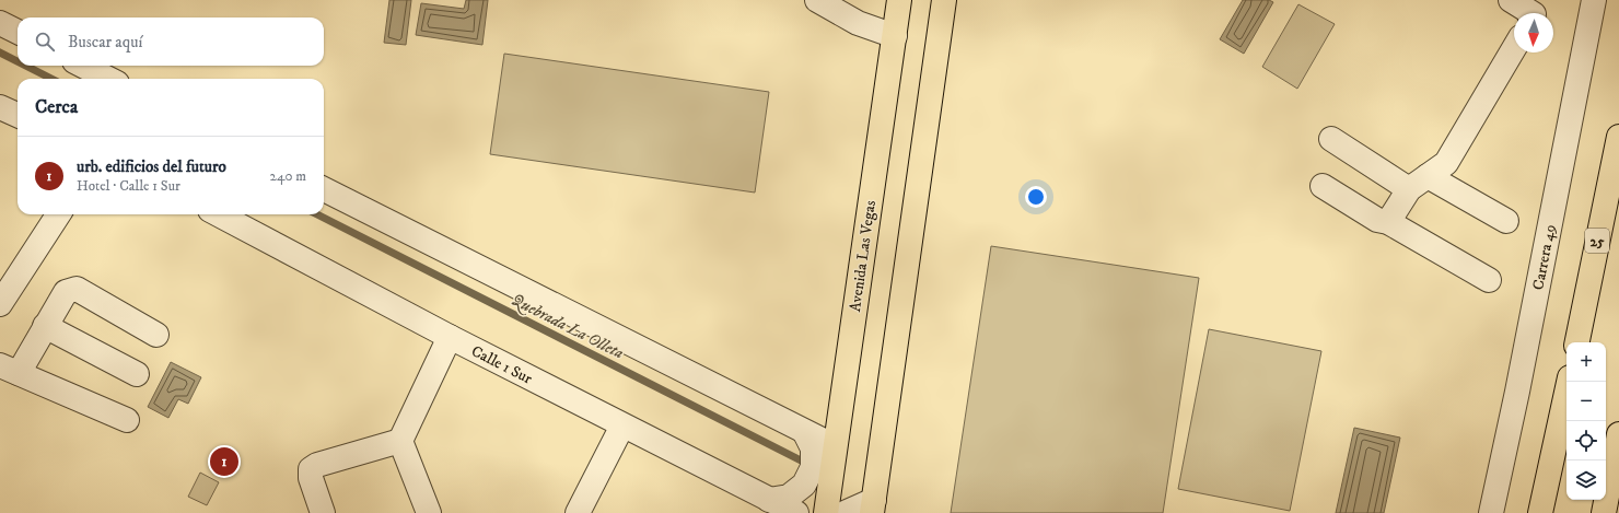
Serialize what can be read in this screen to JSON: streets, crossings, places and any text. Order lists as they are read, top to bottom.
{
  "streets": {
    "main road": ["25", "Avenida Las Vegas"],
    "street": ["Carrera 49", "Calle 1 Sur"]
  },
  "water": ["Quebrada La Olleta"],
  "north": "bottom",
  "page": {
    "search": "Buscar aquí",
    "heading": "Cerca",
    "list": [
      {
        "mark": "1",
        "name": "urb. edificios del futuro",
        "note": "Hotel · Calle 1 Sur",
        "value": "240 m"
      }
    ],
    "map_buttons": ["+", "−"],
    "pins": "1"
  }
}
